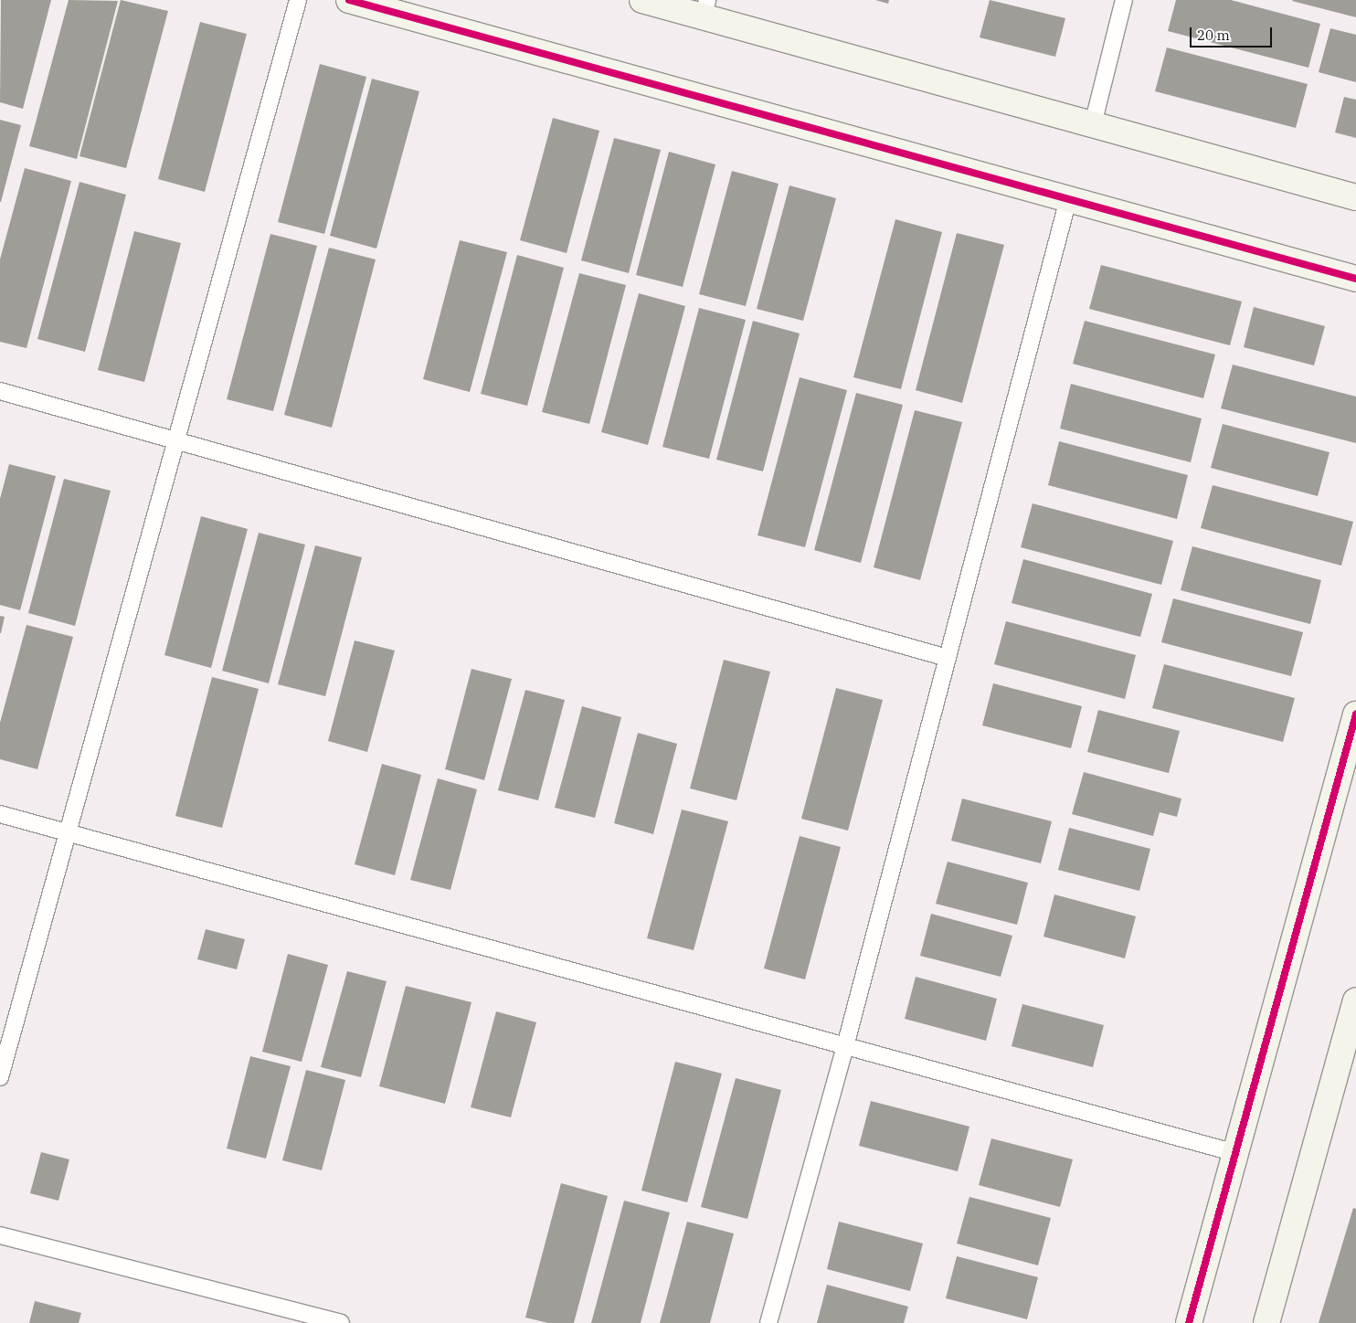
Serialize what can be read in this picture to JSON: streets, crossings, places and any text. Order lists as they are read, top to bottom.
{
  "scale_bar": "20 m"
}
